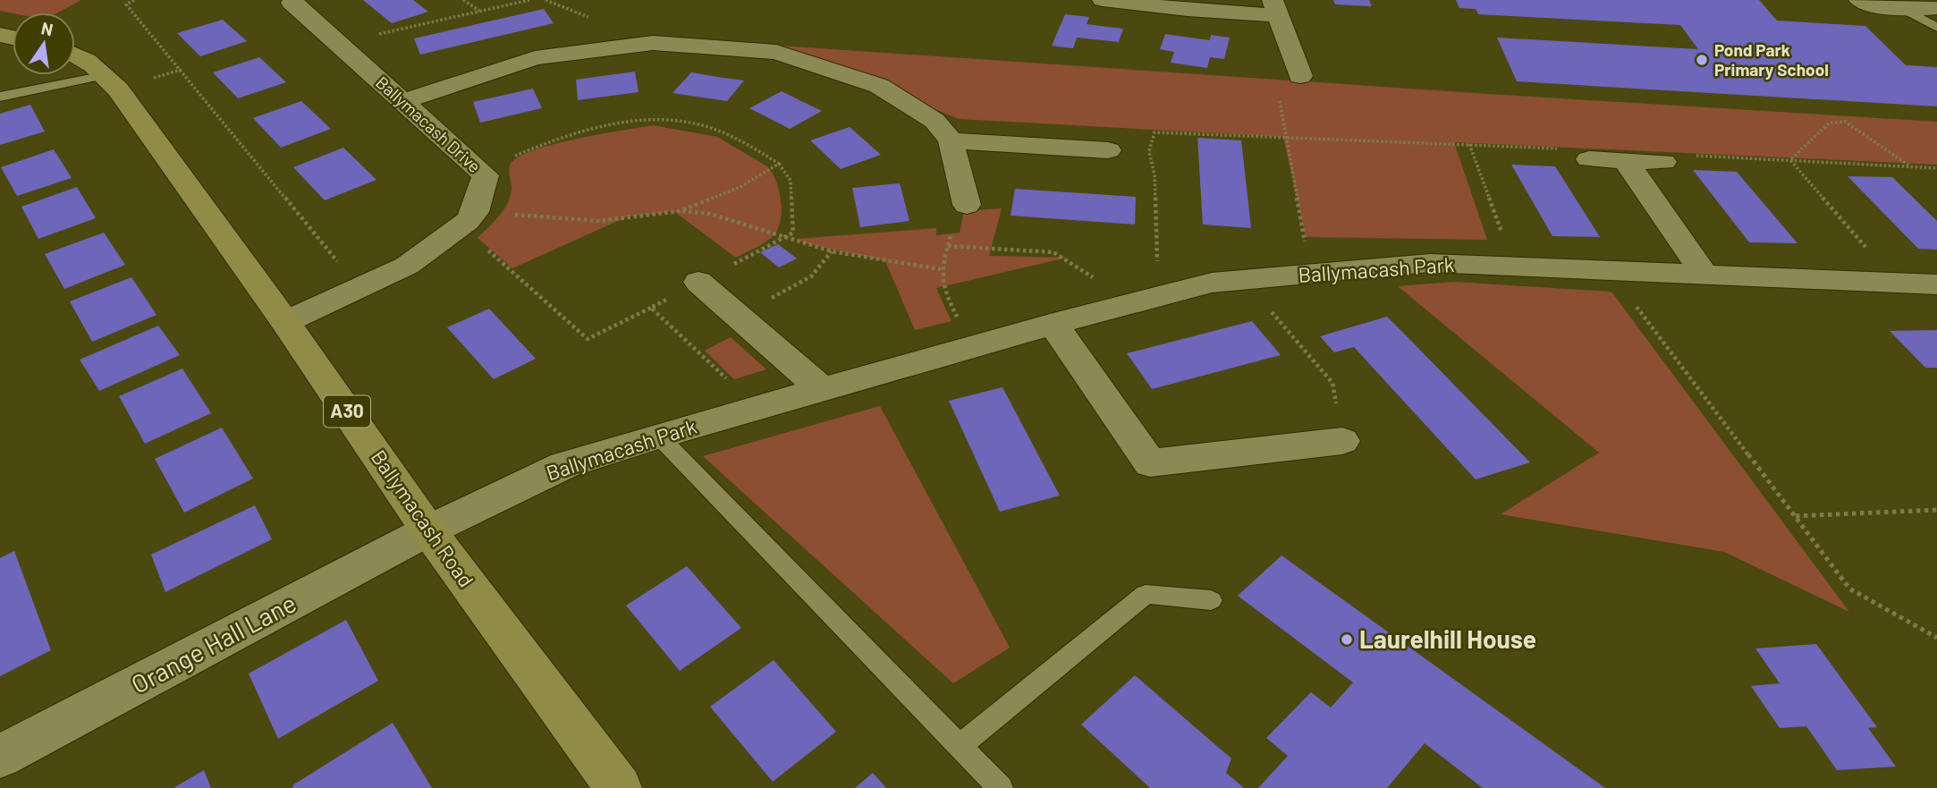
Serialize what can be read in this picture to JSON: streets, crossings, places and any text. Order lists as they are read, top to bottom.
{
  "streets": {
    "main road": ["A30", "Ballymacash Road"],
    "street": ["Ballymacash Drive", "Ballymacash Park", "Orange Hall Lane"]
  },
  "crossings": [
    ["Ballymacash Park", "Ballymacash Road"],
    ["Ballymacash Park", "Orange Hall Lane"],
    ["Ballymacash Road", "Orange Hall Lane"]
  ],
  "places": ["Pond Park Primary School", "Laurelhill House"],
  "north": "top"
}
